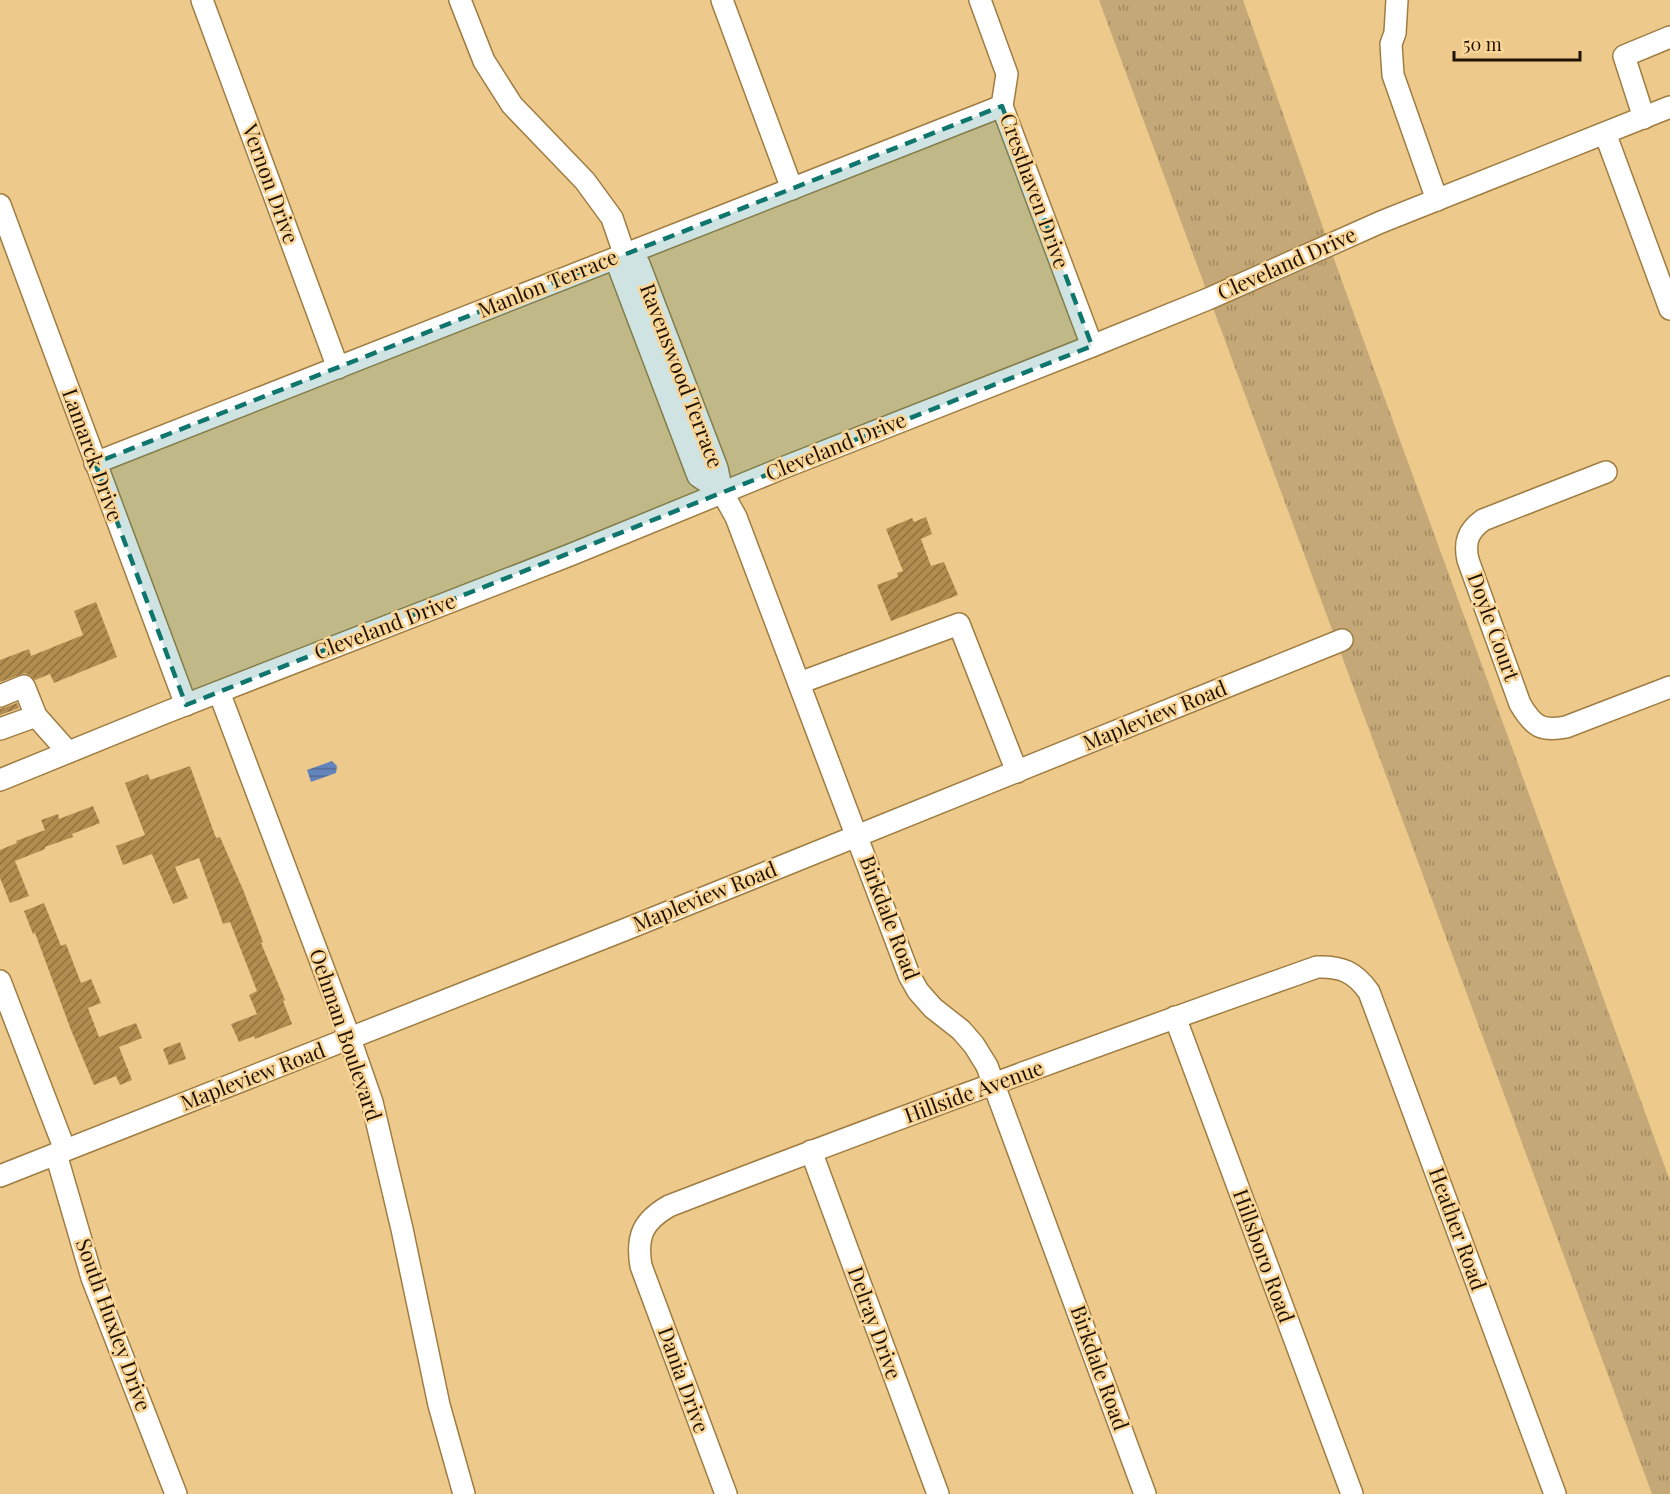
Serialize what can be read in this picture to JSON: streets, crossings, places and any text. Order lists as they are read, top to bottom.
{
  "streets": {
    "street": [
      "Vernon Drive",
      "Cresthaven Drive",
      "Cleveland Drive",
      "Manlon Terrace",
      "Ravenswood Terrace",
      "Lamarck Drive",
      "Doyle Court",
      "Mapleview Road",
      "Birkdale Road",
      "Oehman Boulevard",
      "Hillside Avenue",
      "Heather Road",
      "Hillsboro Road",
      "Delray Drive",
      "South Huxley Drive",
      "Dania Drive"
    ]
  },
  "crossings": [
    ["Vernon Drive", "Manlon Terrace"],
    ["Cresthaven Drive", "Cleveland Drive"],
    ["Cresthaven Drive", "Manlon Terrace"],
    ["Cleveland Drive", "Ravenswood Terrace"],
    ["Cleveland Drive", "Lamarck Drive"],
    ["Cleveland Drive", "Birkdale Road"],
    ["Cleveland Drive", "Oehman Boulevard"],
    ["Manlon Terrace", "Ravenswood Terrace"],
    ["Manlon Terrace", "Lamarck Drive"],
    ["Ravenswood Terrace", "Birkdale Road"],
    ["Mapleview Road", "Birkdale Road"],
    ["Mapleview Road", "Oehman Boulevard"],
    ["Mapleview Road", "South Huxley Drive"],
    ["Birkdale Road", "Hillside Avenue"],
    ["Hillside Avenue", "Heather Road"],
    ["Hillside Avenue", "Hillsboro Road"],
    ["Hillside Avenue", "Delray Drive"],
    ["Hillside Avenue", "Dania Drive"]
  ],
  "scale_bar": "50 m"
}
